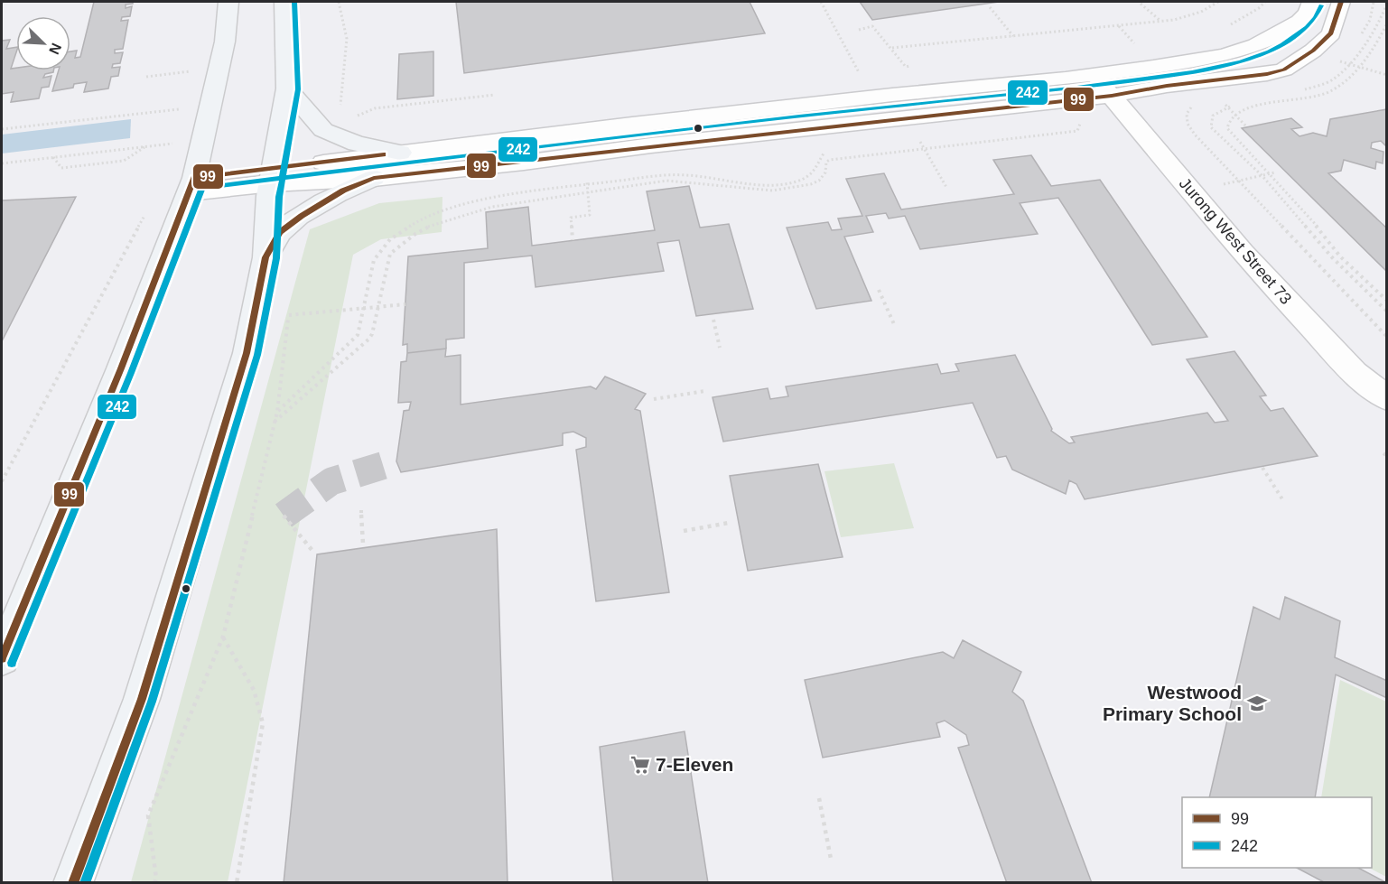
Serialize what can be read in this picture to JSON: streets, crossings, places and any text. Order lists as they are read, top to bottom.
{
  "streets": {
    "street": ["Jurong West Street 73"]
  },
  "places": {
    "school or university": ["Westwood Primary School"],
    "supermarket": ["7-Eleven"]
  },
  "lines": ["transit line 99", "transit line 242"],
  "legend": ["99", "242"],
  "north": "bottom right"
}
